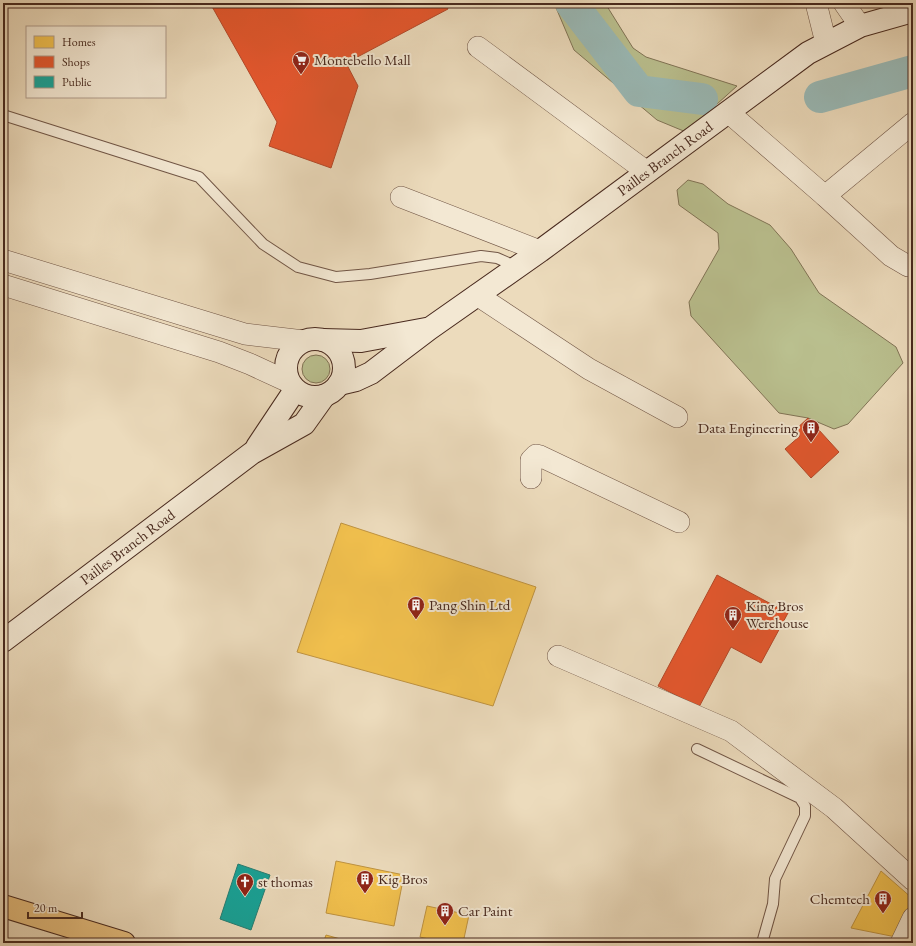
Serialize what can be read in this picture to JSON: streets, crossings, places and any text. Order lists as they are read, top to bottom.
{
  "streets": {
    "main road": ["Pailles Branch Road"]
  },
  "places": {
    "supermarket": ["Montebello Mall"],
    "building": [
      "Data Engineering",
      "Pang Shin Ltd",
      "King Bros Werehouse",
      "Kig Bros",
      "Chemtech",
      "Car Paint"
    ],
    "church": ["st thomas"]
  },
  "legend": ["Homes", "Shops", "Public"],
  "scale_bar": "20 m"
}
